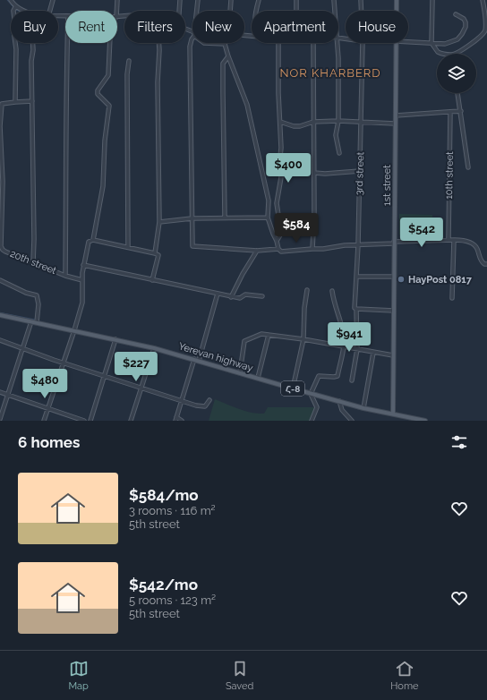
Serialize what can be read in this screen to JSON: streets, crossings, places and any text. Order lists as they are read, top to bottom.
{
  "streets": {
    "main road": ["1st street", "Yerevan highway", "Հ-8"],
    "street": ["3rd street", "10th street", "20th street"]
  },
  "crossings": [
    ["1st street", "Yerevan highway"]
  ],
  "districts": ["NOR KHARBERD"],
  "places": ["HayPost 0817"],
  "page": {
    "chip": [
      "Buy",
      "Rent",
      "Filters",
      "New",
      "Apartment",
      "House"
    ],
    "price": [
      "$400",
      "$584",
      "$542",
      "$941",
      "$227",
      "$480"
    ],
    "heading": "6 homes",
    "list": [
      {
        "name": "$584/mo",
        "note": "3 rooms · 116 m² · 5th street"
      },
      {
        "name": "$542/mo",
        "note": "5 rooms · 123 m² · 5th street"
      }
    ],
    "tabs": ["Map", "Saved", "Home"]
  }
}
